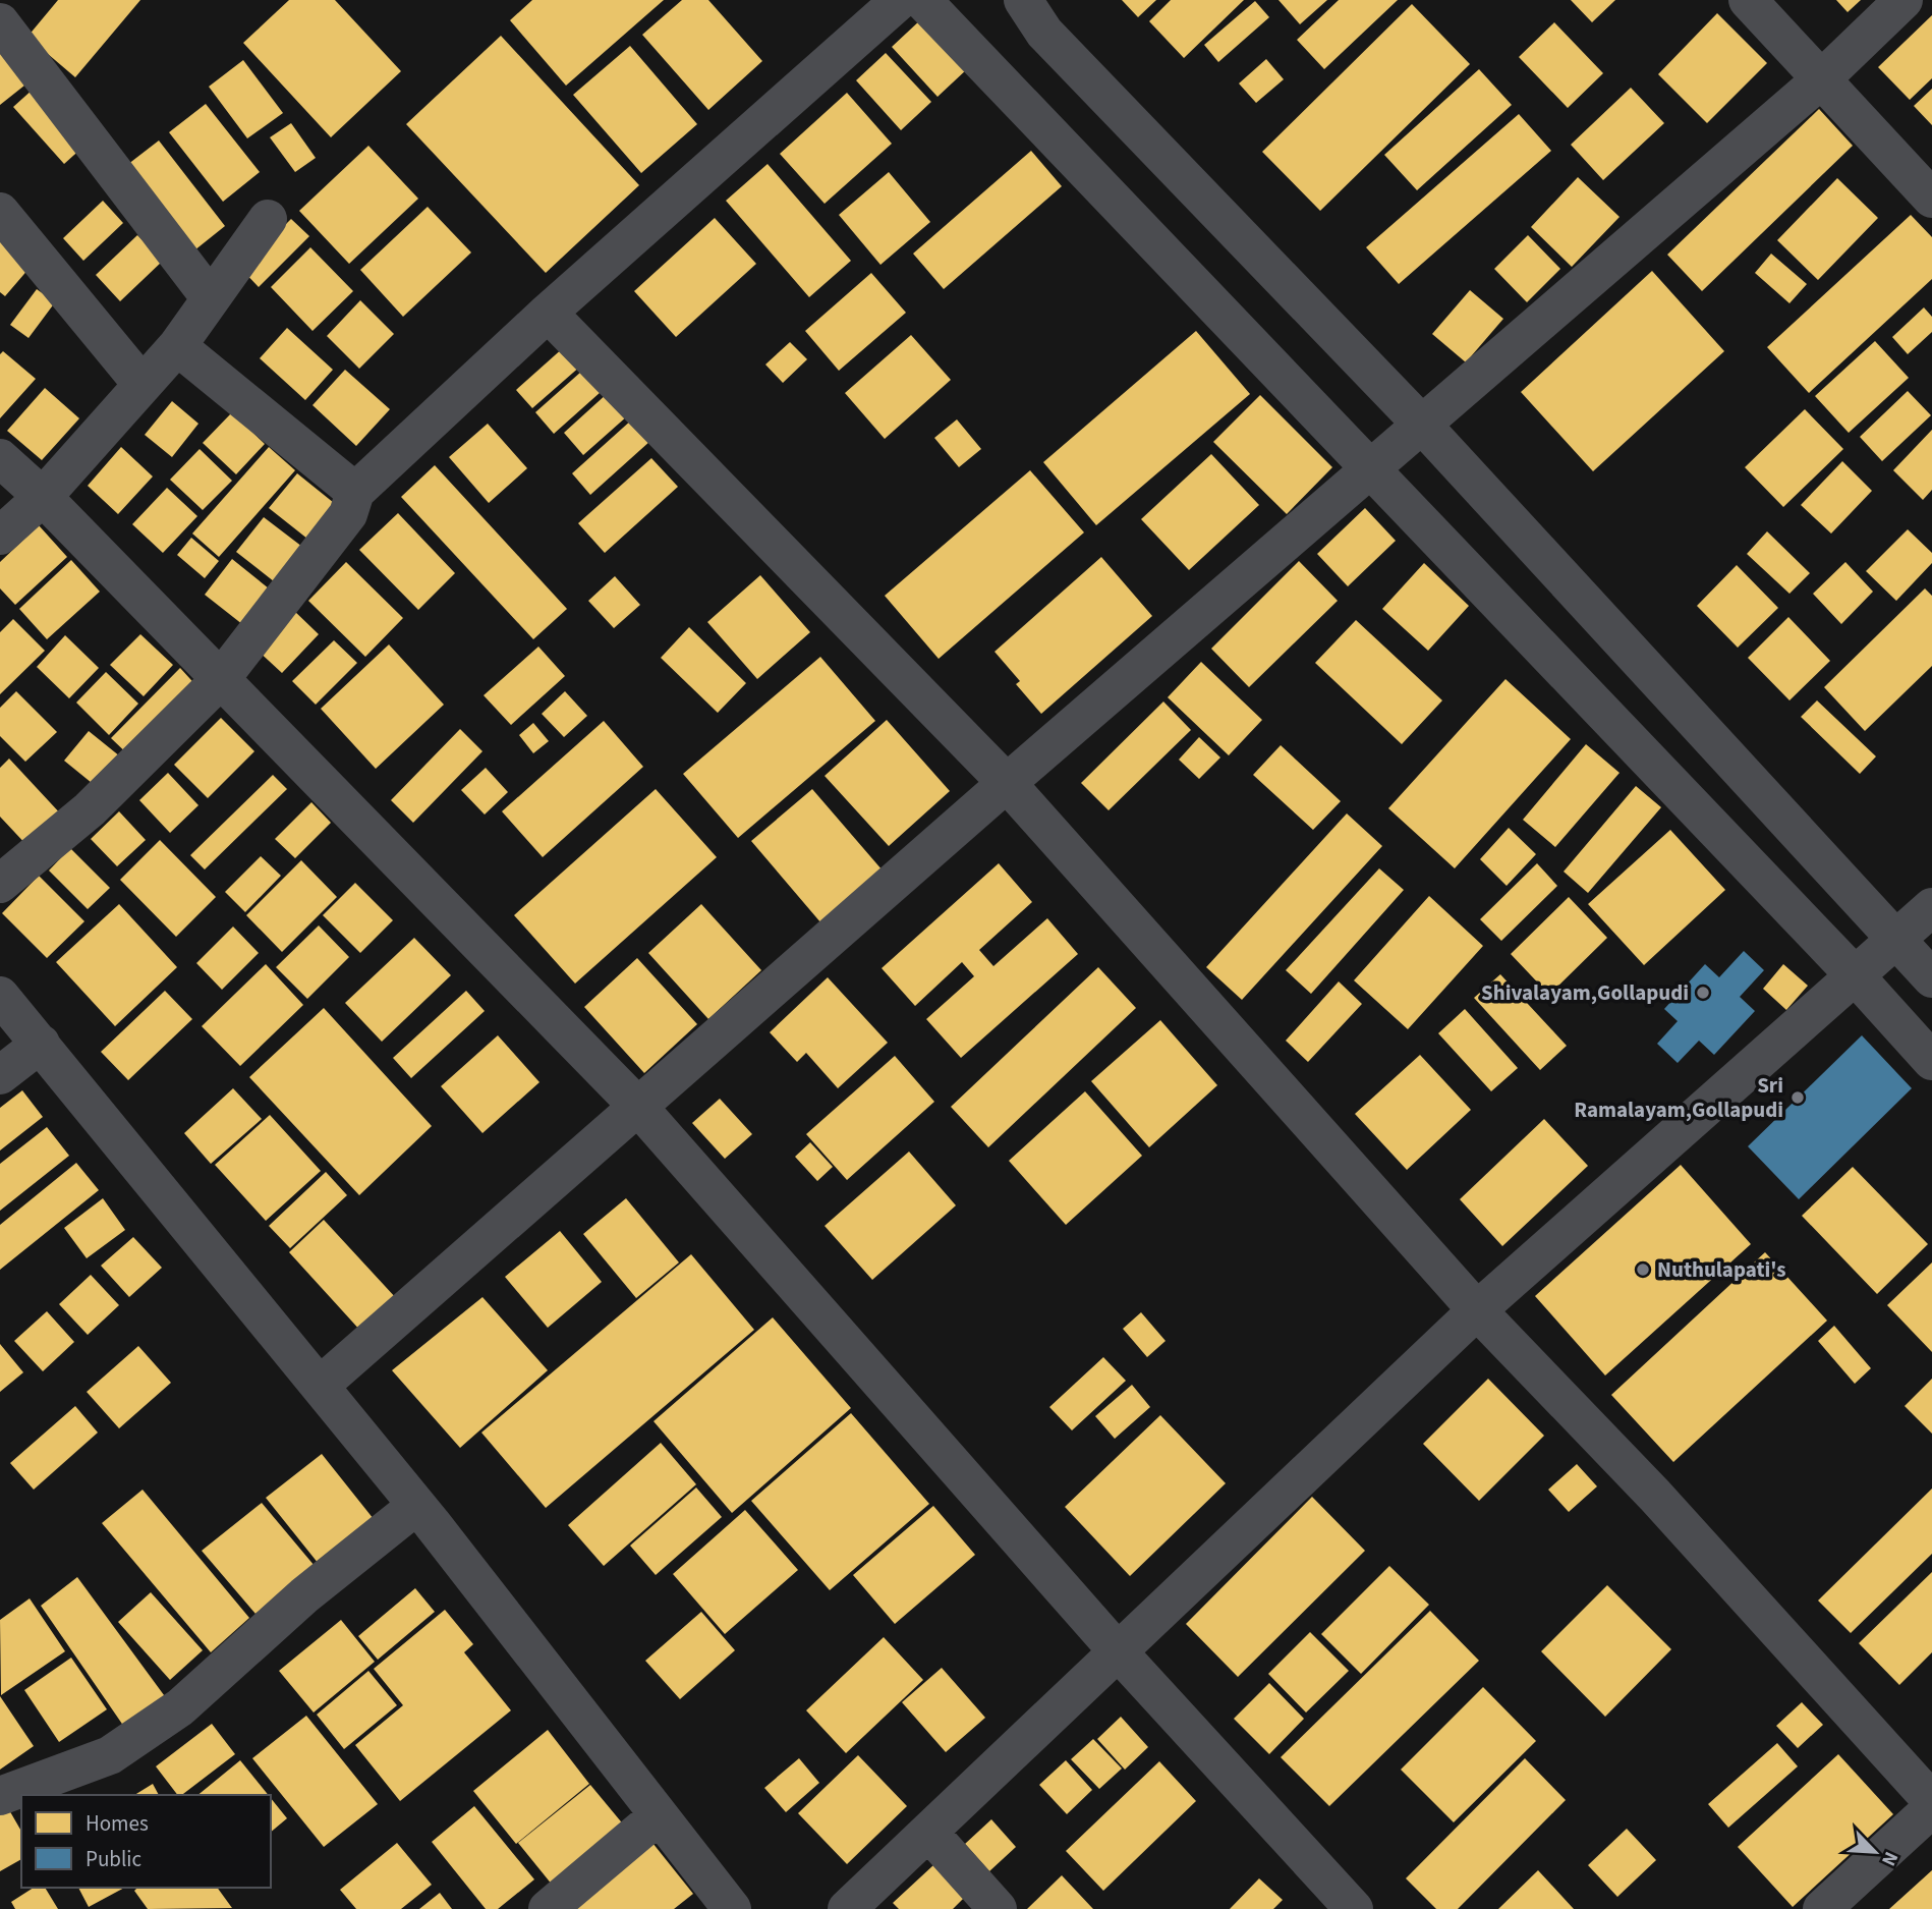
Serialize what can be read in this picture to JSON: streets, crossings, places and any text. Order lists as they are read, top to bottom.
{
  "places": ["Shivalayam,Gollapudi", "Sri Ramalayam,Gollapudi", "Nuthulapati's"],
  "legend": ["Homes", "Public"],
  "north": "bottom right"
}
